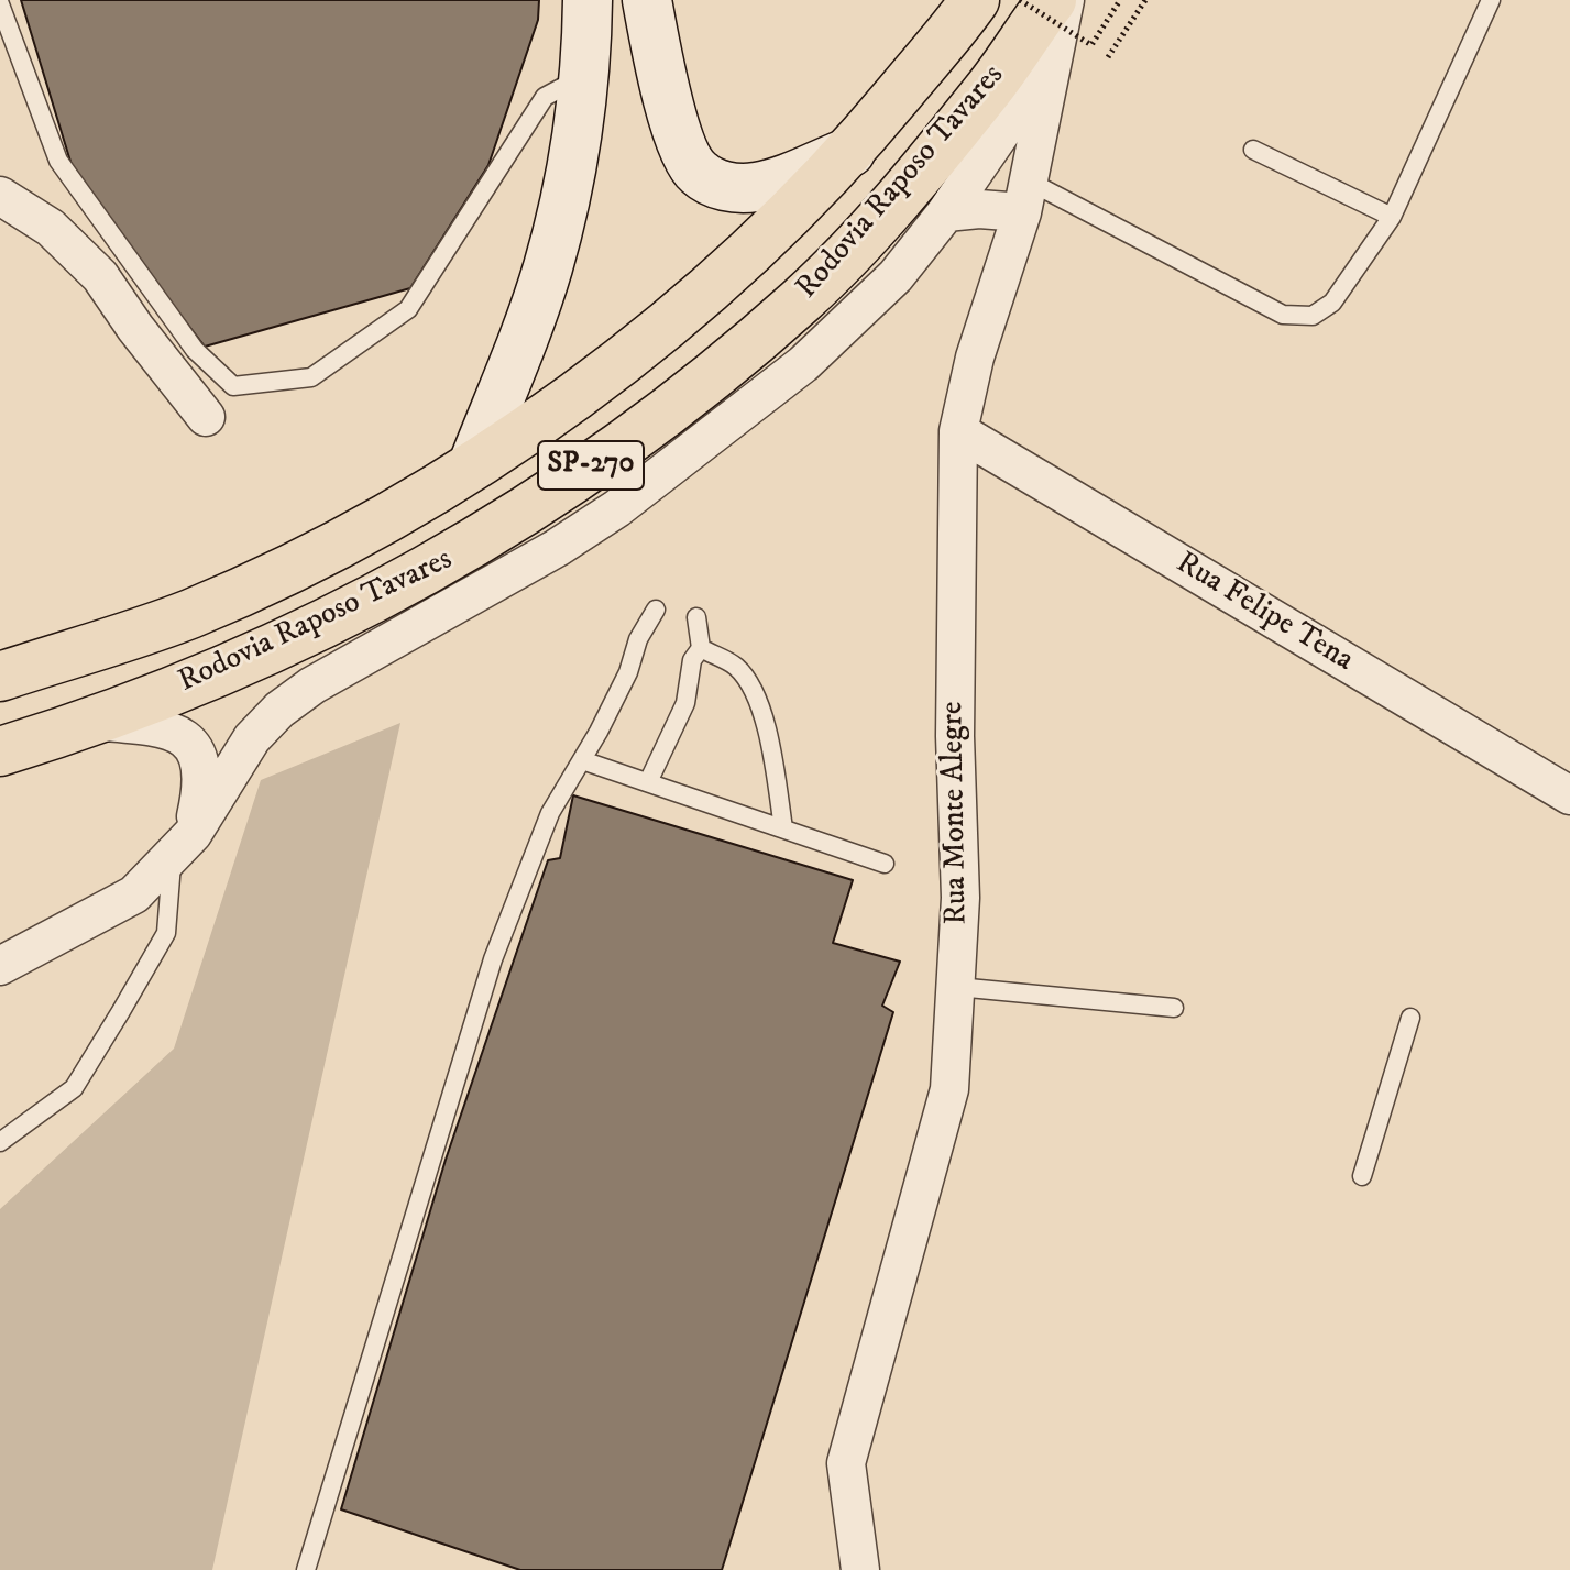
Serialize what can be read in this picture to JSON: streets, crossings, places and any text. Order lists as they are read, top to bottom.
{
  "streets": {
    "highway": ["Rodovia Raposo Tavares", "SP-270"],
    "street": ["Rua Felipe Tena", "Rua Monte Alegre"]
  },
  "crossings": [
    ["Rua Felipe Tena", "Rua Monte Alegre"]
  ]
}
